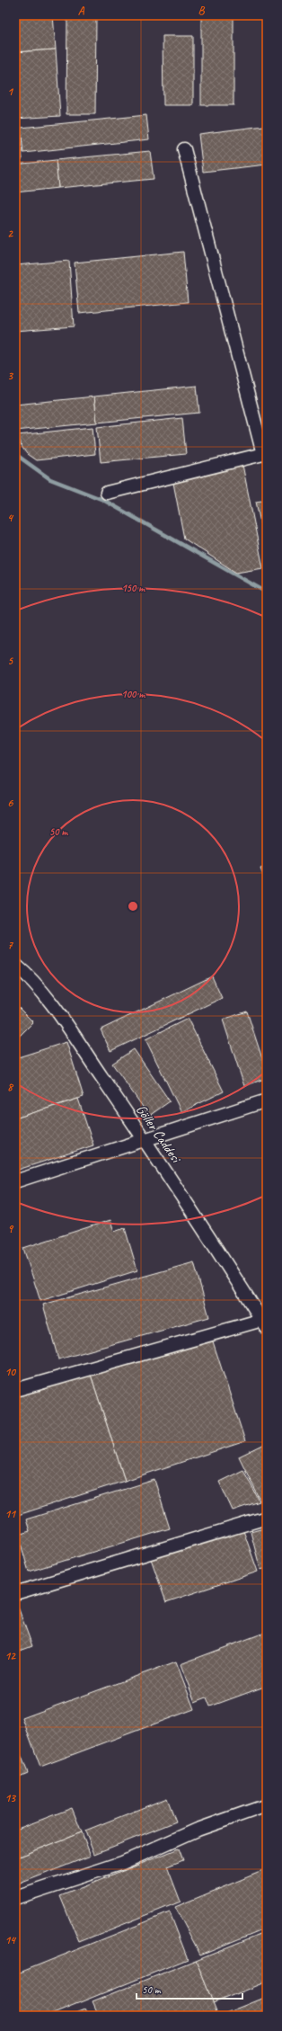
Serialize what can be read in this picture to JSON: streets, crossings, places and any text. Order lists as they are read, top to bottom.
{
  "streets": {
    "street": ["Göller Caddesi"]
  },
  "scale_bar": "50 m",
  "grid": {
    "columns": ["A", "B"],
    "rows": [
      "1",
      "2",
      "3",
      "4",
      "5",
      "6",
      "7",
      "8",
      "9",
      "10",
      "11",
      "12",
      "13",
      "14"
    ]
  },
  "rings": ["150 m", "100 m", "50 m"]
}
